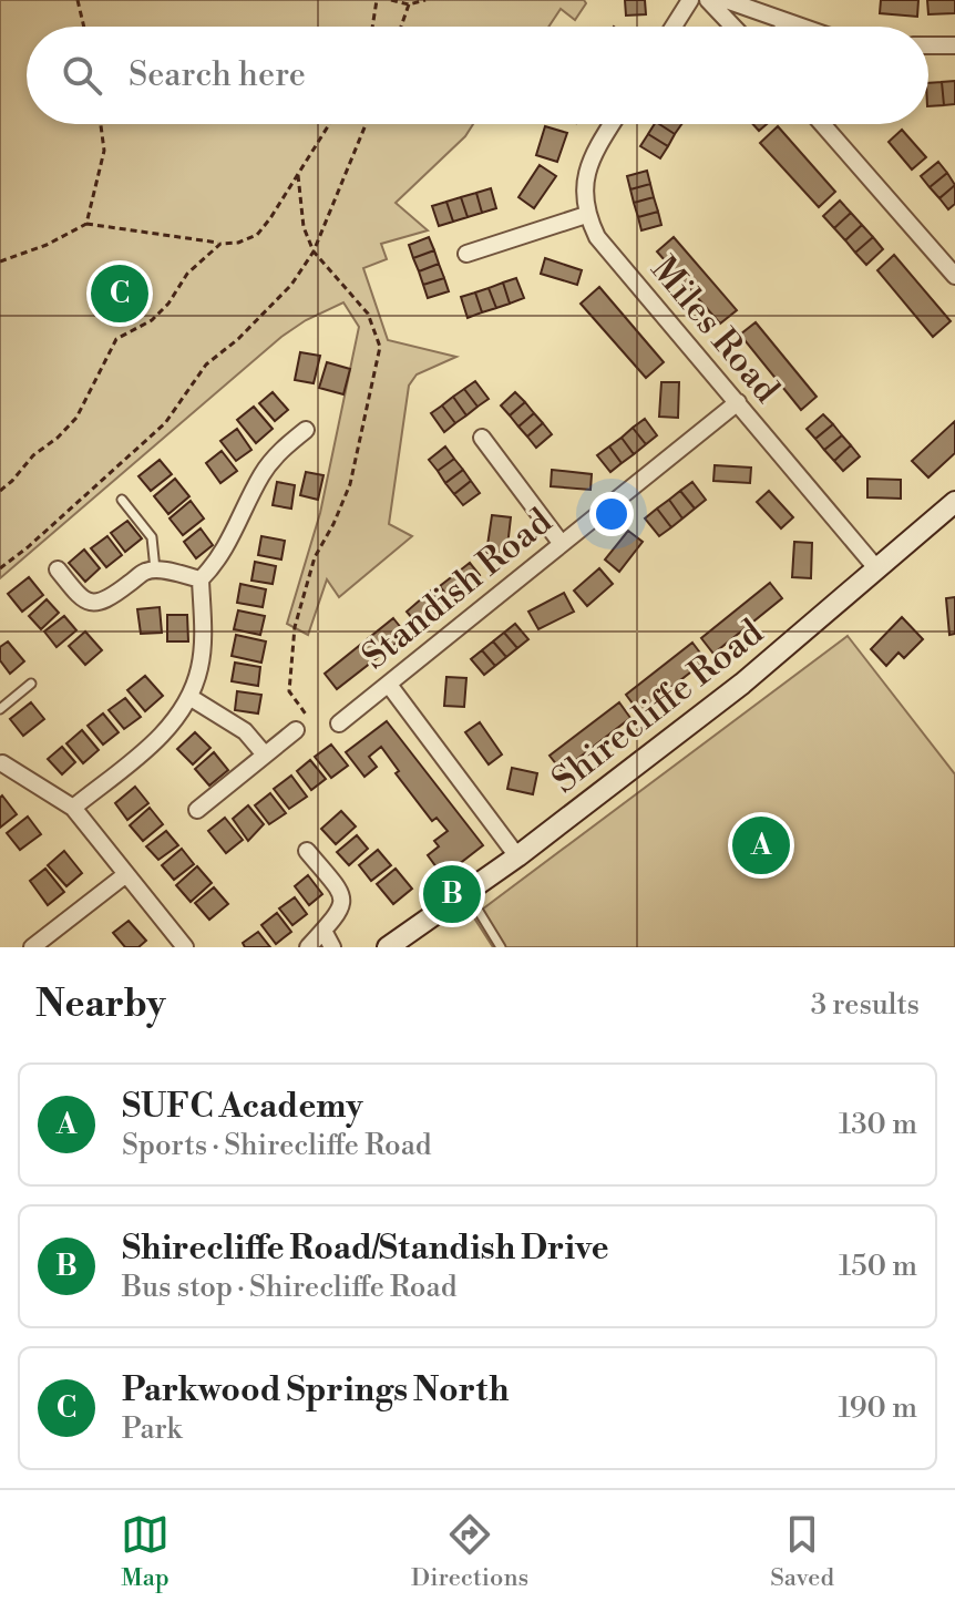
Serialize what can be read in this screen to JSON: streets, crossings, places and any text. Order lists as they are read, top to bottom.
{
  "streets": {
    "street": ["Miles Road", "Standish Road", "Shirecliffe Road"]
  },
  "crossings": [
    ["Miles Road", "Standish Road"],
    ["Miles Road", "Shirecliffe Road"]
  ],
  "page": {
    "search": "Search here",
    "pins": ["C", "A", "B"],
    "heading": ["Nearby", "3 results"],
    "list": [
      {
        "mark": "A",
        "name": "SUFC Academy",
        "note": "Sports · Shirecliffe Road",
        "value": "130 m"
      },
      {
        "mark": "B",
        "name": "Shirecliffe Road/Standish Drive",
        "note": "Bus stop · Shirecliffe Road",
        "value": "150 m"
      },
      {
        "mark": "C",
        "name": "Parkwood Springs North",
        "note": "Park",
        "value": "190 m"
      }
    ],
    "nav": ["Map", "Directions", "Saved"]
  }
}
